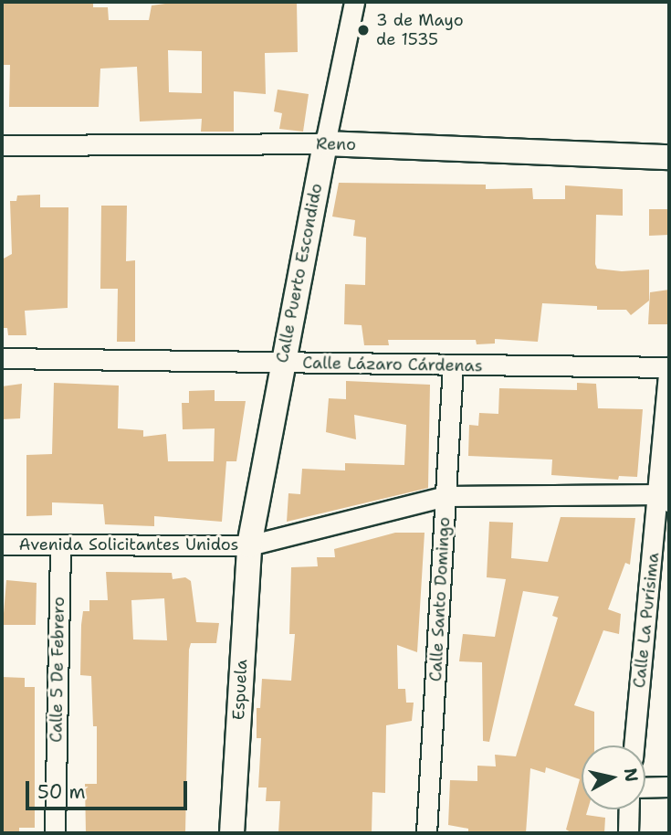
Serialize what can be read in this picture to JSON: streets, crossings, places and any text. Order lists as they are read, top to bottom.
{
  "streets": {
    "street": [
      "Reno",
      "Calle Puerto Escondido",
      "Calle Lázaro Cárdenas",
      "Avenida Solicitantes Unidos",
      "Calle Santo Domingo",
      "Calle La Purísima",
      "Calle 5 De Febrero",
      "Espuela"
    ]
  },
  "crossings": [
    ["Reno", "Calle Puerto Escondido"],
    ["Calle Puerto Escondido", "Calle Lázaro Cárdenas"],
    ["Calle Puerto Escondido", "Avenida Solicitantes Unidos"],
    ["Calle Puerto Escondido", "Espuela"],
    ["Calle Lázaro Cárdenas", "Calle Santo Domingo"],
    ["Calle Lázaro Cárdenas", "Calle La Purísima"],
    ["Avenida Solicitantes Unidos", "Calle Santo Domingo"],
    ["Avenida Solicitantes Unidos", "Calle La Purísima"],
    ["Avenida Solicitantes Unidos", "Calle 5 De Febrero"],
    ["Avenida Solicitantes Unidos", "Espuela"]
  ],
  "places": ["3 de Mayo de 1535"],
  "scale_bar": "50 m",
  "north": "right"
}
